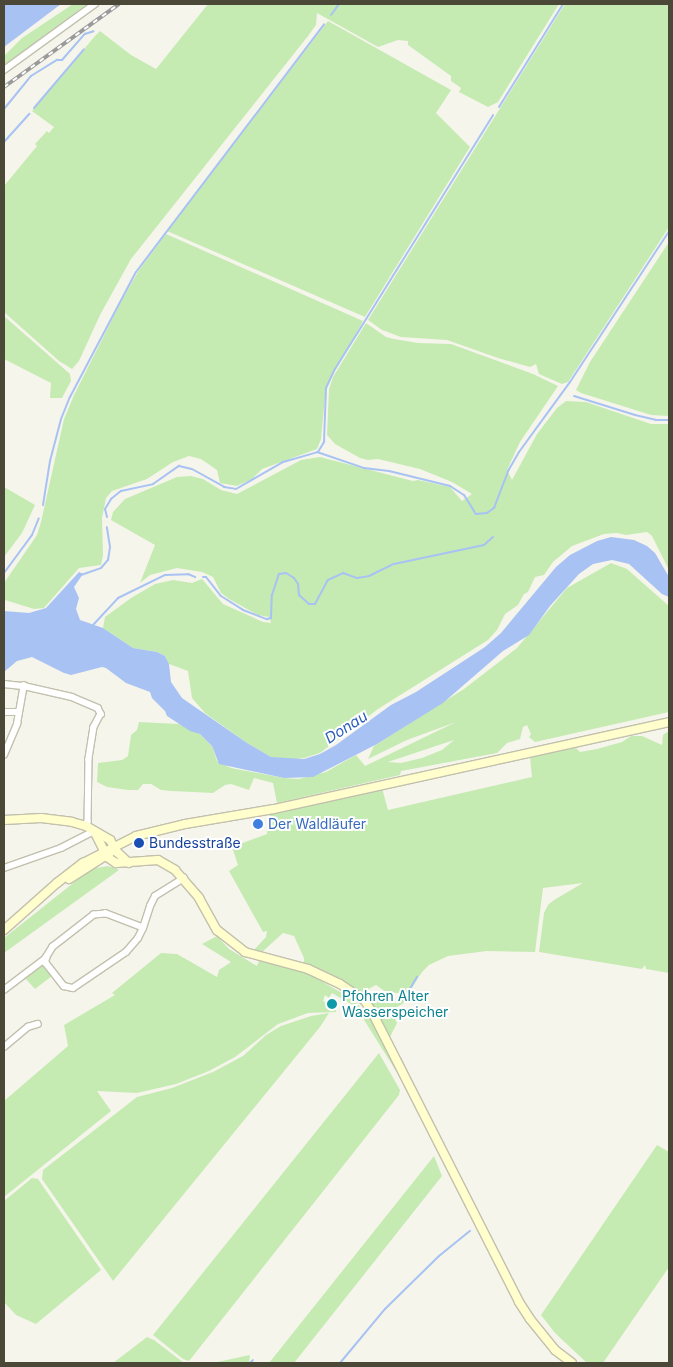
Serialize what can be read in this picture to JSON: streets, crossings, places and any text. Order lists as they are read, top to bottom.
{
  "water": ["Donau"],
  "places": ["Der Waldläufer", "Bundesstraße", "Pfohren Alter Wasserspeicher"]
}
